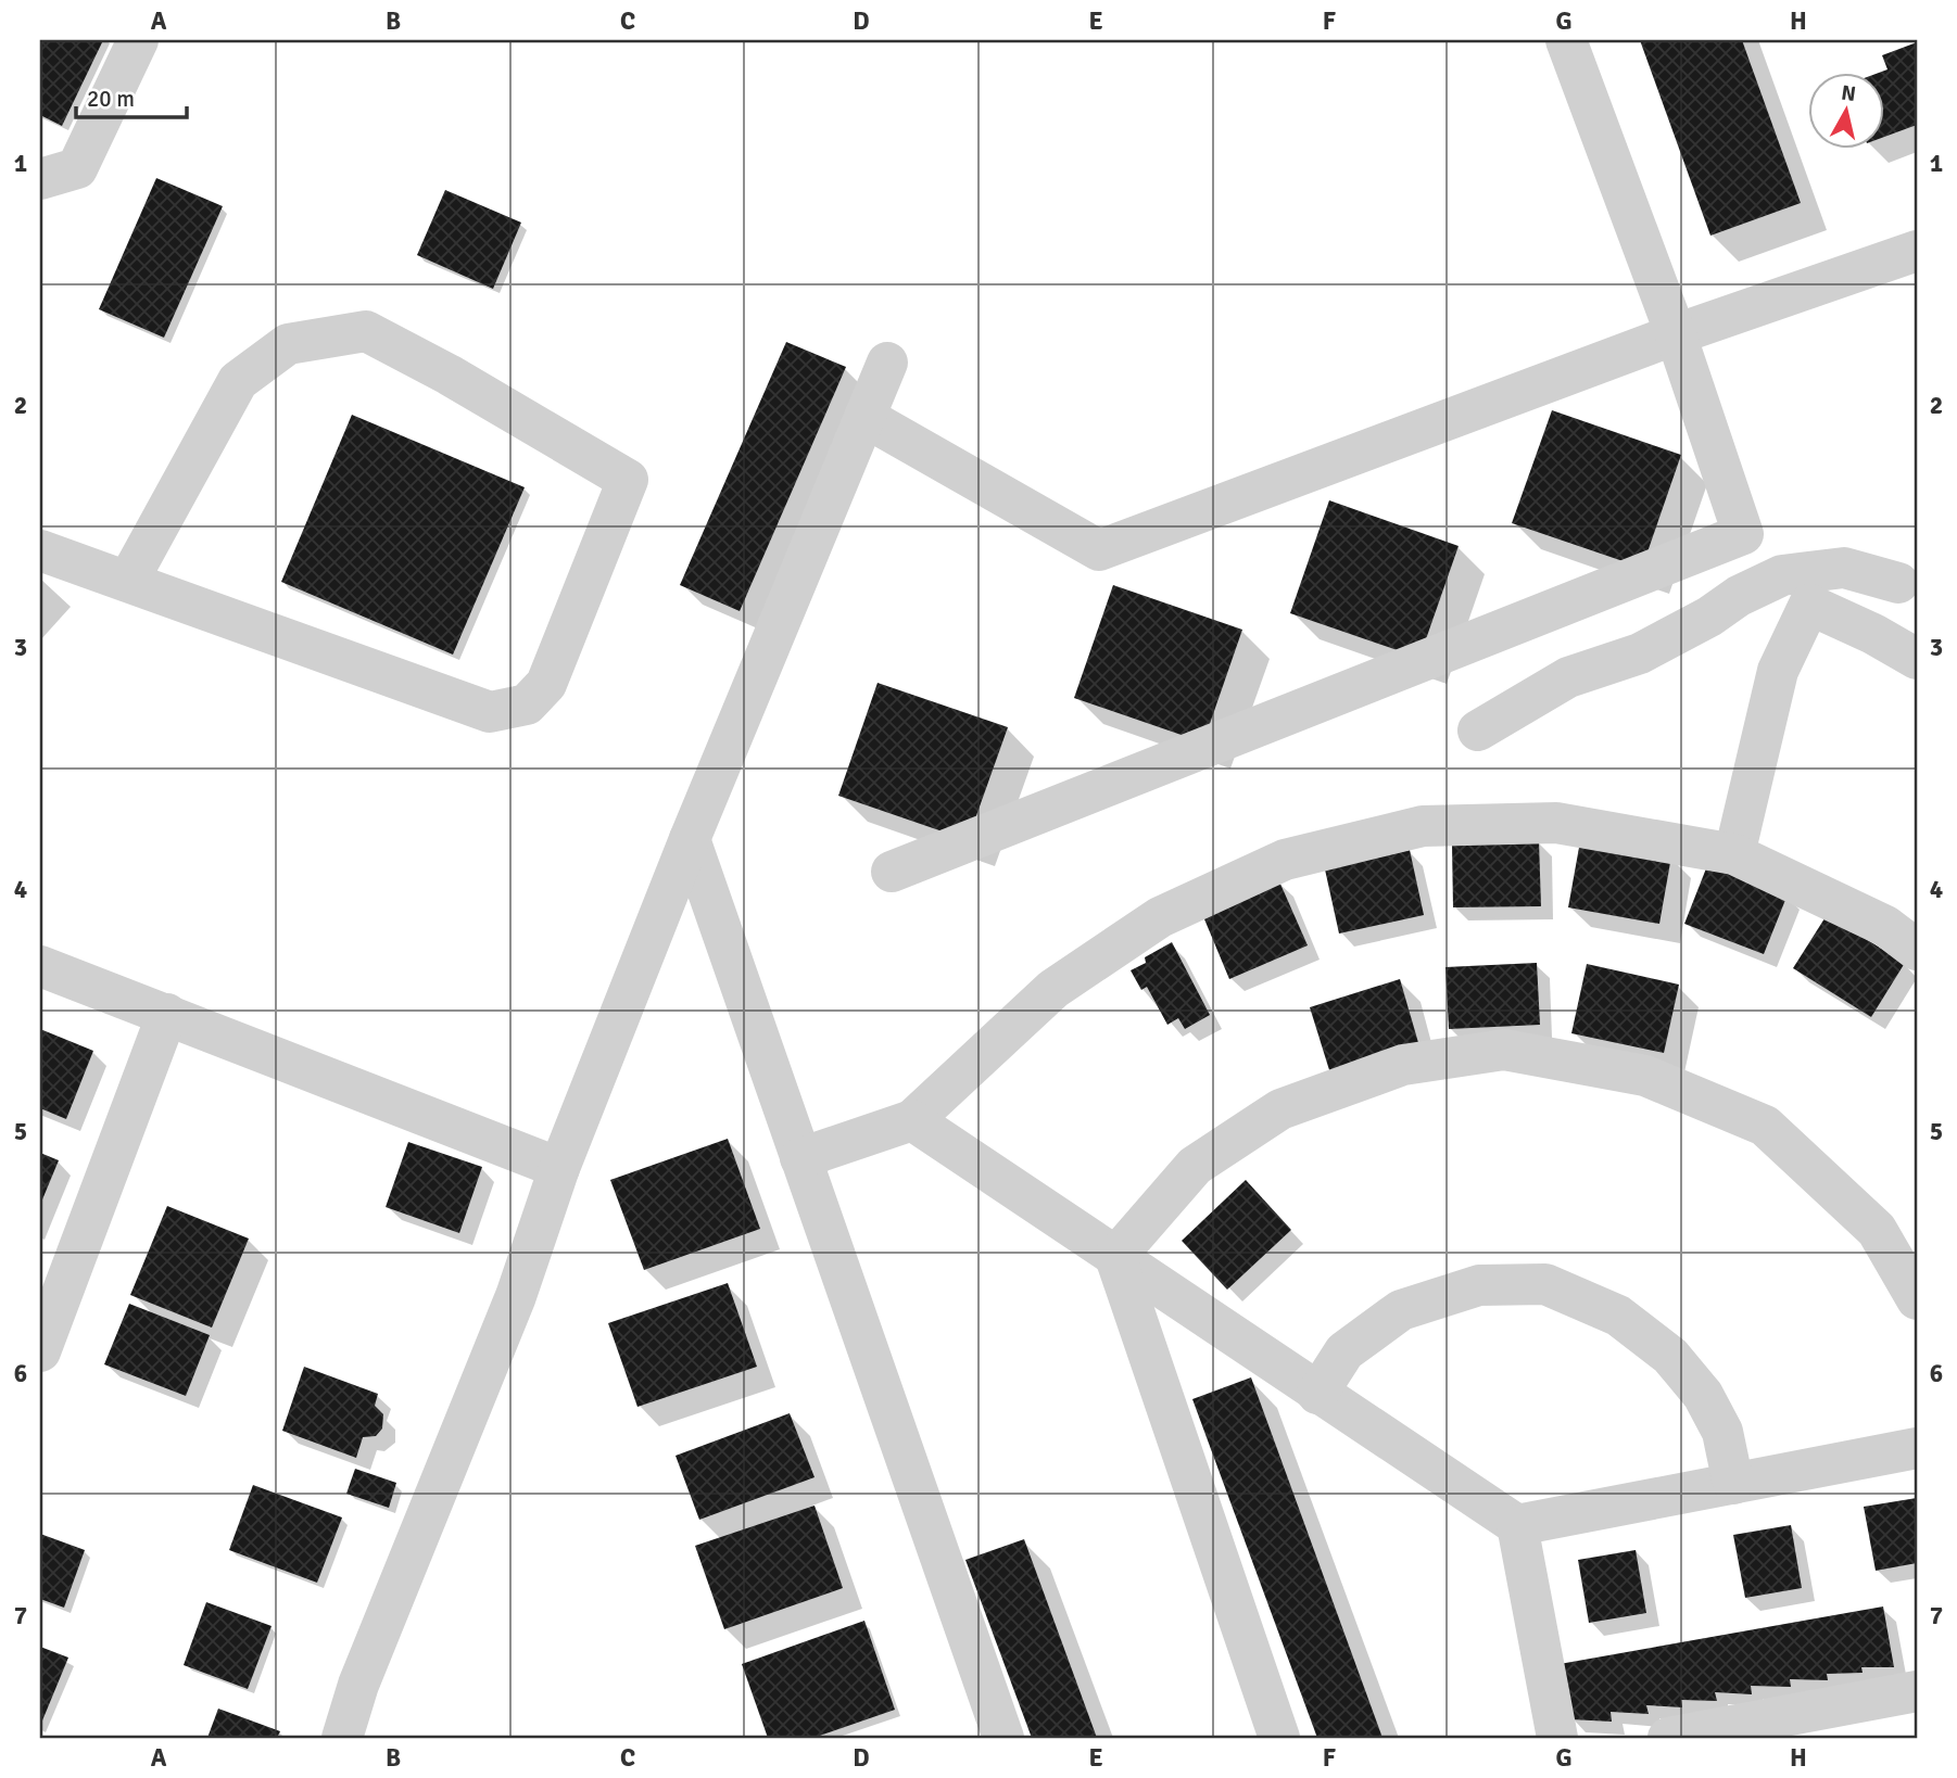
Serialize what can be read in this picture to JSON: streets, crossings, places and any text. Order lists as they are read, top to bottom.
{
  "scale_bar": "20 m",
  "north": "top",
  "grid": {
    "columns": [
      "A",
      "B",
      "C",
      "D",
      "E",
      "F",
      "G",
      "H"
    ],
    "rows": [
      "1",
      "2",
      "3",
      "4",
      "5",
      "6",
      "7"
    ]
  }
}
